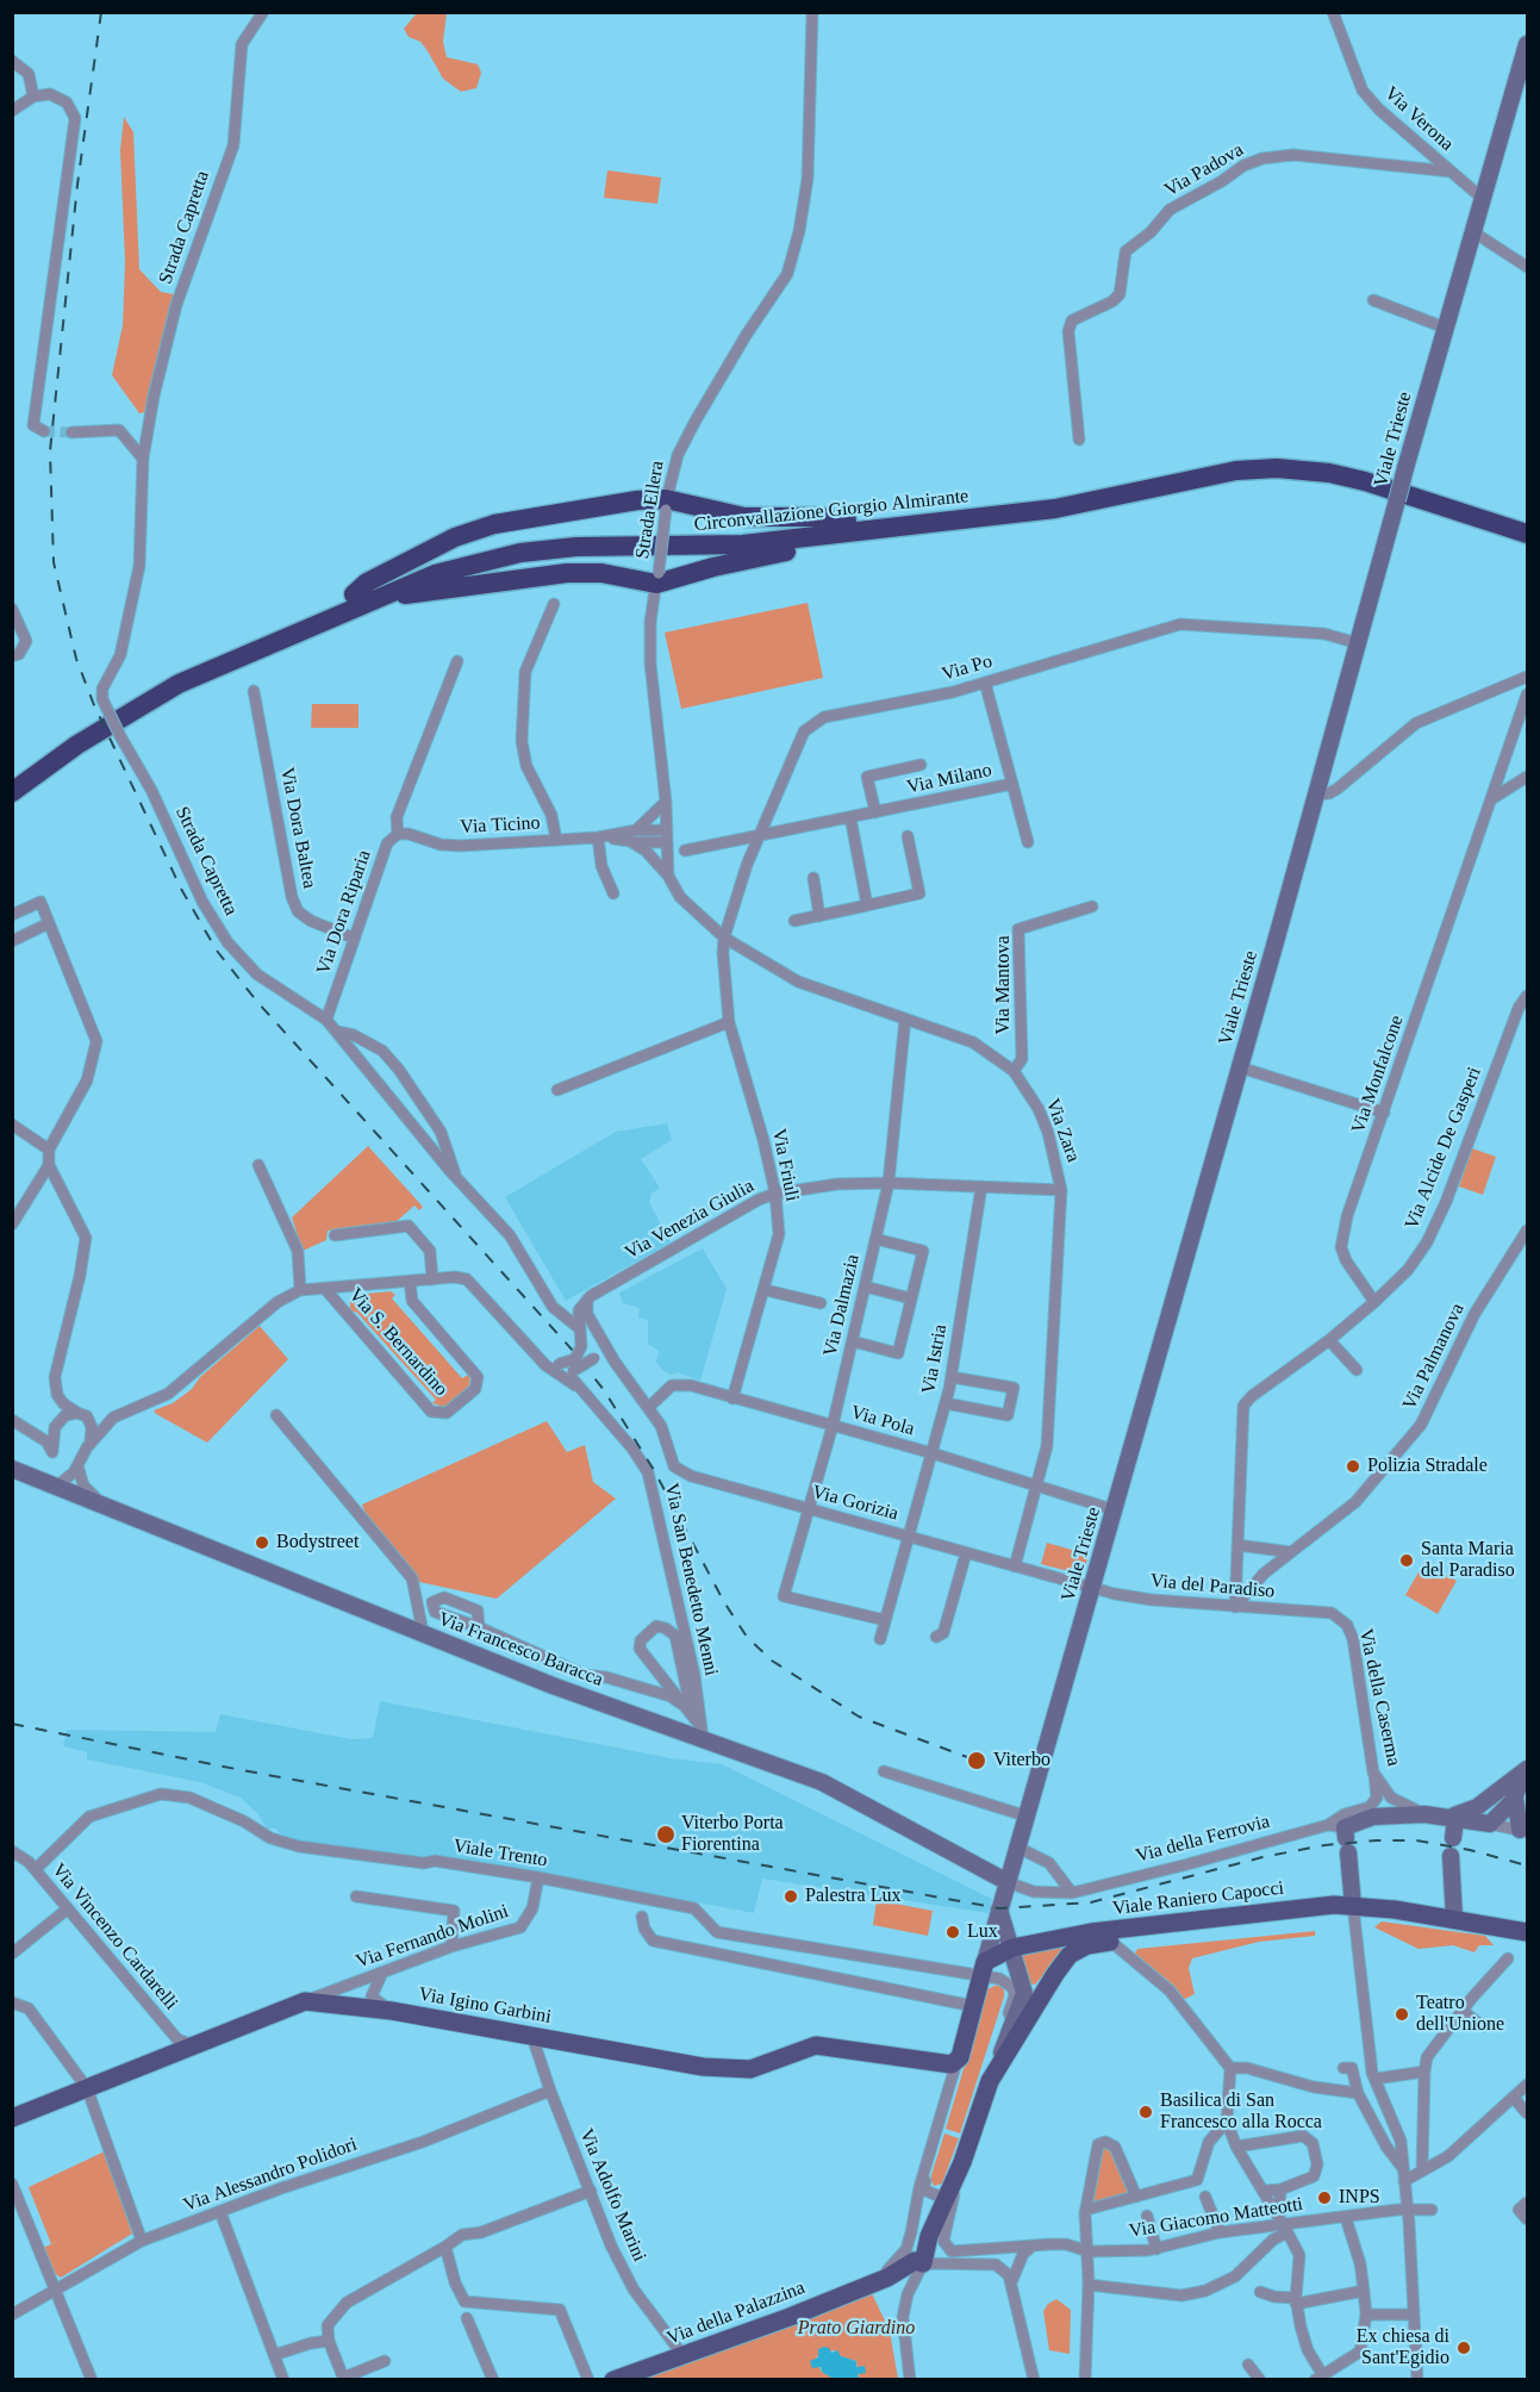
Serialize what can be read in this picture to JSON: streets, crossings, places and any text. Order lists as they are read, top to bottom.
{
  "streets": {
    "highway": ["Circonvallazione Giorgio Almirante"],
    "main road": [
      "Viale Trieste",
      "Via Francesco Baracca",
      "Via della Ferrovia",
      "Viale Raniero Capocci",
      "Via Igino Garbini",
      "Via della Palazzina"
    ],
    "street": [
      "Via Verona",
      "Via Padova",
      "Strada Capretta",
      "Strada Ellera",
      "Via Po",
      "Via Milano",
      "Via Ticino",
      "Via Dora Baltea",
      "Via Dora Riparia",
      "Via Mantova",
      "Via Monfalcone",
      "Via Zara",
      "Via Alcide De Gasperi",
      "Via Friuli",
      "Via Venezia Giulia",
      "Via Dalmazia",
      "Via S. Bernardino",
      "Via Palmanova",
      "Via Istria",
      "Via Pola",
      "Via Gorizia",
      "Via San Benedetto Menni",
      "Via del Paradiso",
      "Via della Caserma",
      "Viale Trento",
      "Via Vincenzo Cardarelli",
      "Via Fernando Molini",
      "Via Alessandro Polidori",
      "Via Adolfo Marini",
      "Via Giacomo Matteotti"
    ]
  },
  "crossings": [
    ["Via Verona", "Via Padova"],
    ["Strada Capretta", "Via Dora Riparia"],
    ["Viale Trieste", "Via Po"],
    ["Viale Trieste", "Via Pola"],
    ["Viale Trieste", "Via Gorizia"],
    ["Viale Trieste", "Via del Paradiso"],
    ["Viale Trieste", "Via Francesco Baracca"],
    ["Viale Trieste", "Via della Ferrovia"],
    ["Viale Trieste", "Viale Trento"],
    ["Viale Trieste", "Viale Raniero Capocci"],
    ["Via Po", "Via Milano"],
    ["Via Po", "Via Zara"],
    ["Via Po", "Via Friuli"],
    ["Via Ticino", "Via Dora Riparia"],
    ["Via Dora Baltea", "Via Dora Riparia"],
    ["Via Mantova", "Via Zara"],
    ["Via Monfalcone", "Via Alcide De Gasperi"],
    ["Via Zara", "Via Friuli"],
    ["Via Zara", "Via Venezia Giulia"],
    ["Via Zara", "Via Dalmazia"],
    ["Via Zara", "Via Pola"],
    ["Via Zara", "Via Gorizia"],
    ["Via Friuli", "Via Venezia Giulia"],
    ["Via Friuli", "Via Pola"],
    ["Via Venezia Giulia", "Via Dalmazia"],
    ["Via Venezia Giulia", "Via Istria"],
    ["Via Venezia Giulia", "Via Gorizia"],
    ["Via Dalmazia", "Via Istria"],
    ["Via Dalmazia", "Via Pola"],
    ["Via Dalmazia", "Via Gorizia"],
    ["Via Palmanova", "Via del Paradiso"],
    ["Via Istria", "Via Pola"],
    ["Via Istria", "Via Gorizia"],
    ["Via Pola", "Via Gorizia"],
    ["Via Gorizia", "Via del Paradiso"],
    ["Via San Benedetto Menni", "Via Francesco Baracca"],
    ["Via del Paradiso", "Via della Caserma"],
    ["Via Francesco Baracca", "Via della Ferrovia"],
    ["Via della Caserma", "Via della Ferrovia"],
    ["Viale Trento", "Viale Raniero Capocci"],
    ["Viale Trento", "Via Vincenzo Cardarelli"],
    ["Viale Trento", "Via Fernando Molini"],
    ["Via Vincenzo Cardarelli", "Via Igino Garbini"],
    ["Via Fernando Molini", "Via Igino Garbini"],
    ["Via Igino Garbini", "Via Adolfo Marini"],
    ["Via Igino Garbini", "Via della Palazzina"],
    ["Via Alessandro Polidori", "Via Adolfo Marini"],
    ["Via Adolfo Marini", "Via della Palazzina"]
  ],
  "parks": ["Prato Giardino"],
  "places": [
    "Polizia Stradale",
    "Bodystreet",
    "Santa Maria del Paradiso",
    "Viterbo",
    "Viterbo Porta Fiorentina",
    "Palestra Lux",
    "Lux",
    "Teatro dell'Unione",
    "Basilica di San Francesco alla Rocca",
    "INPS",
    "Ex chiesa di Sant'Egidio"
  ]
}
